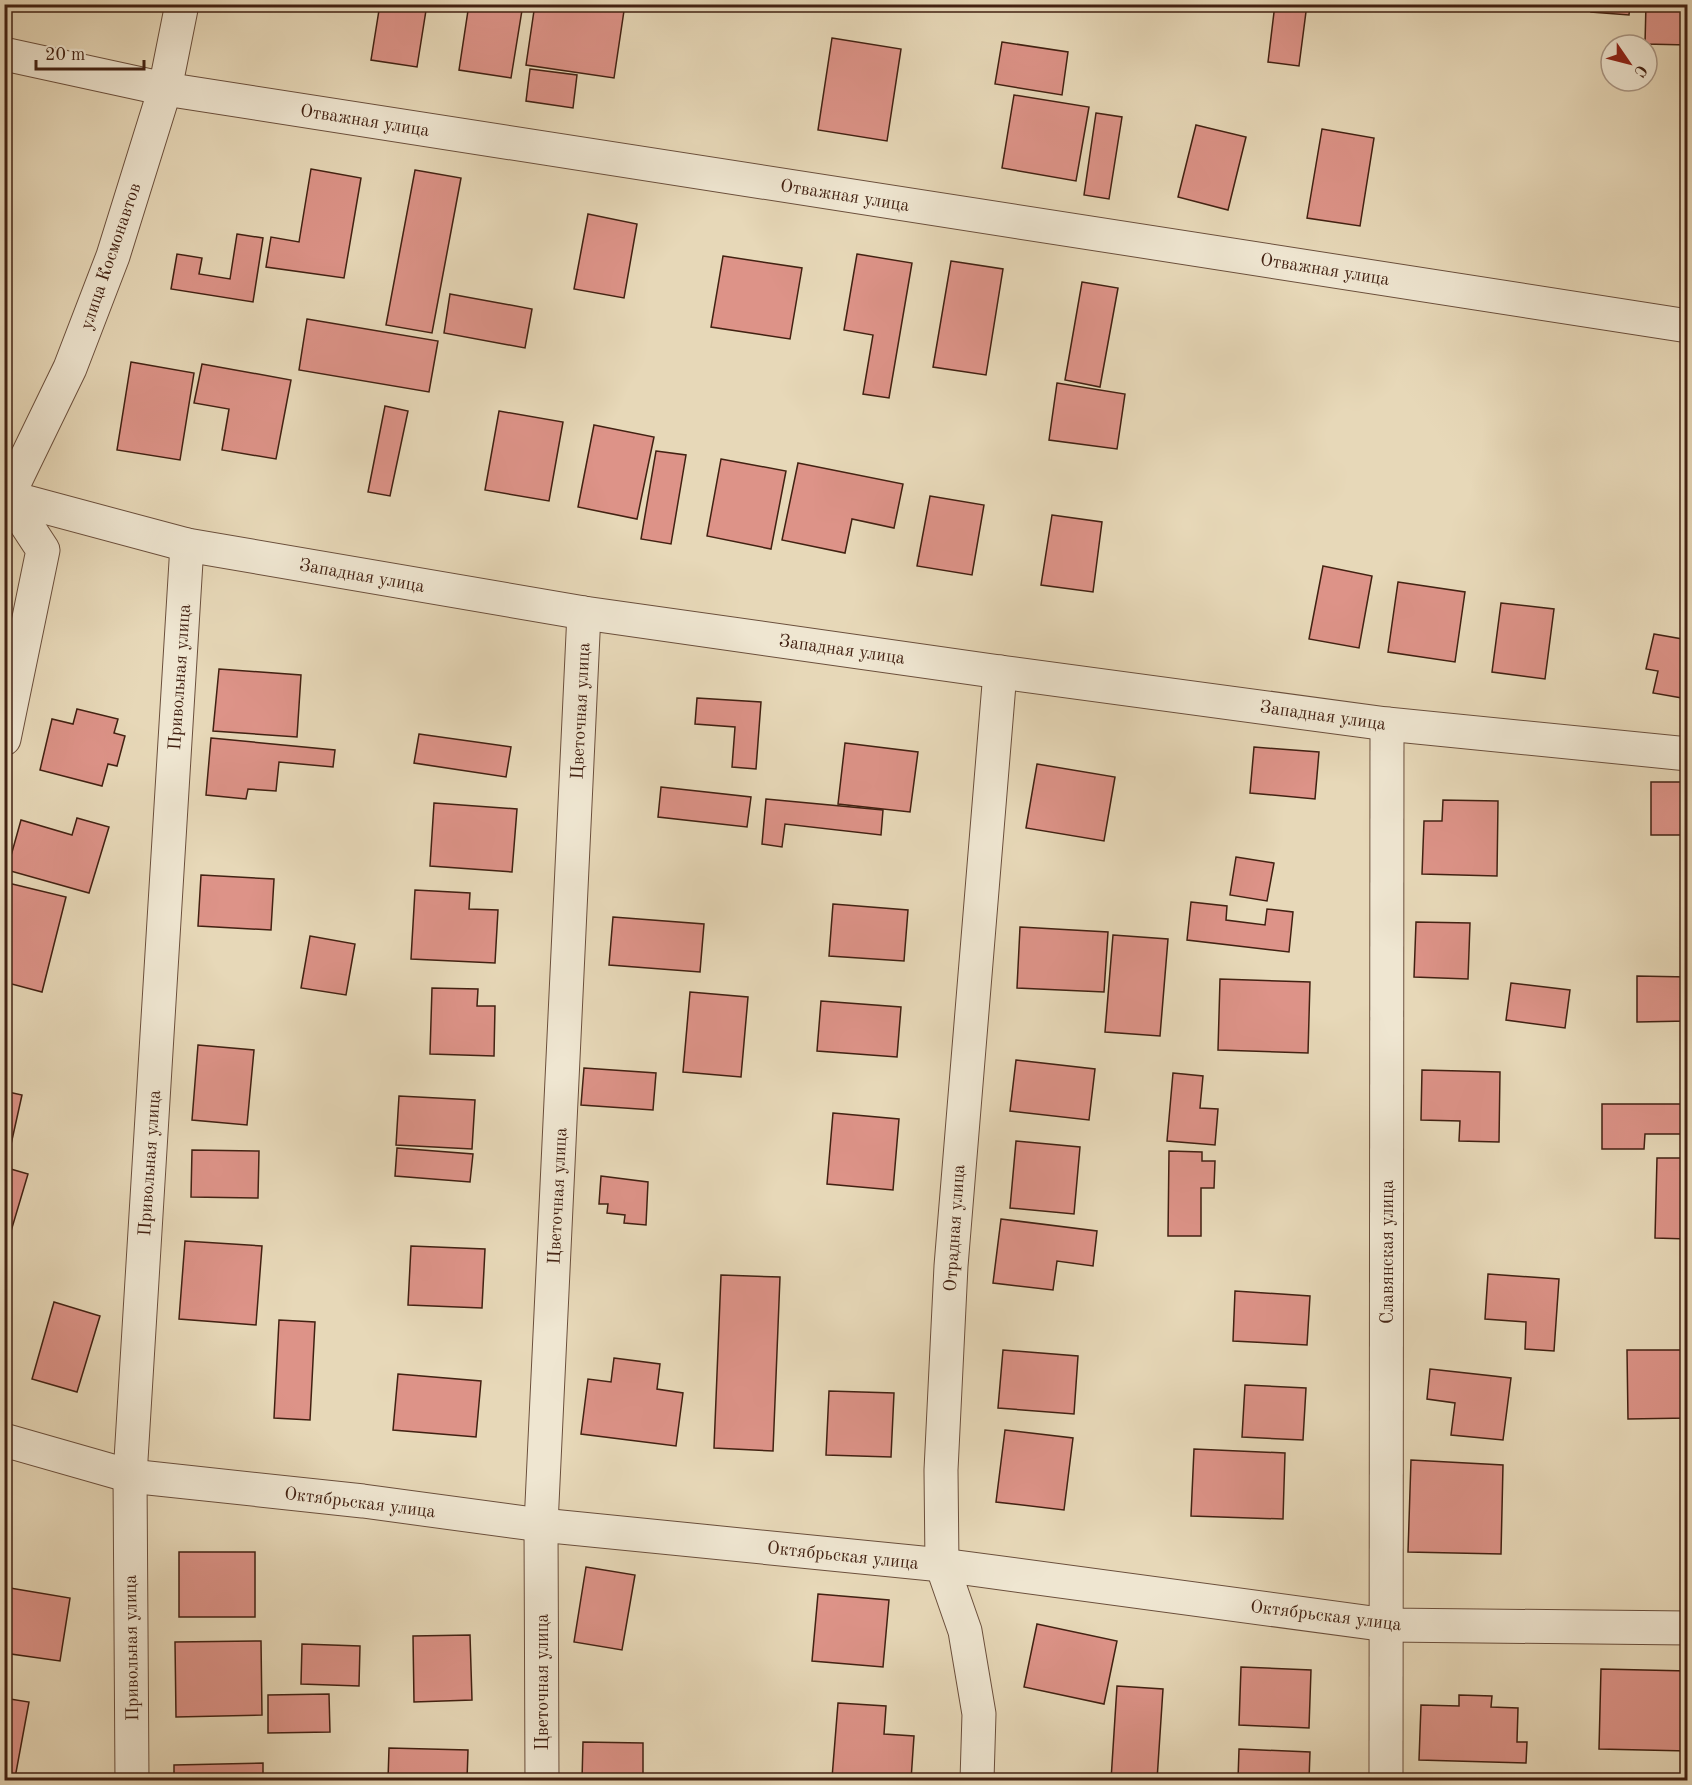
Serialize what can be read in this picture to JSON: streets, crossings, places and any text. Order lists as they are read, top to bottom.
{
  "streets": {
    "street": [
      "Отважная улица",
      "улица Космонавтов",
      "Западная улица",
      "Привольная улица",
      "Цветочная улица",
      "Отрадная улица",
      "Славянская улица",
      "Октябрьская улица"
    ]
  },
  "crossings": [
    ["Отважная улица", "улица Космонавтов"],
    ["улица Космонавтов", "Западная улица"],
    ["Западная улица", "Привольная улица"],
    ["Западная улица", "Цветочная улица"],
    ["Западная улица", "Отрадная улица"],
    ["Западная улица", "Славянская улица"],
    ["Привольная улица", "Октябрьская улица"],
    ["Цветочная улица", "Октябрьская улица"],
    ["Отрадная улица", "Октябрьская улица"],
    ["Славянская улица", "Октябрьская улица"]
  ],
  "scale_bar": "20 m",
  "north": "bottom right"
}
